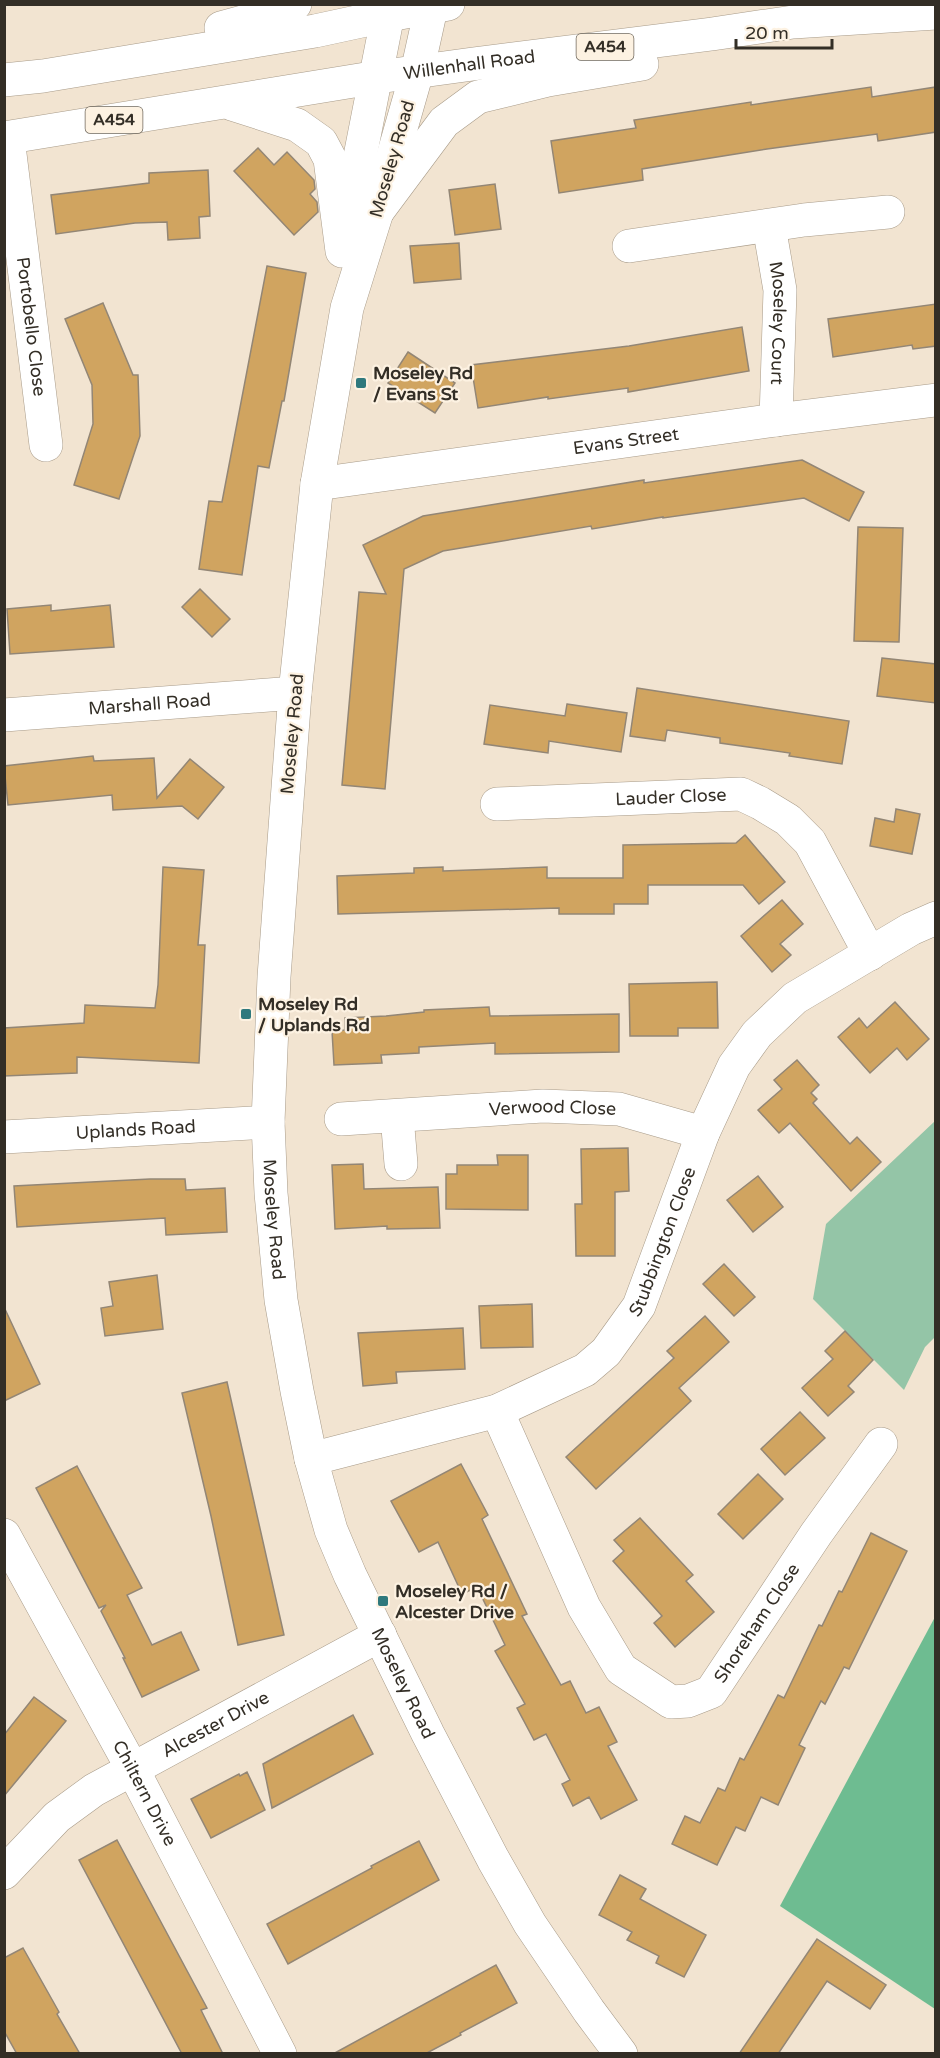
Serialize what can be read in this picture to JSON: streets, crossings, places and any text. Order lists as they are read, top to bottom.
{
  "streets": {
    "main road": [
      "A454",
      "Willenhall Road",
      "Moseley Road",
      "Moseley Court",
      "Portobello Close",
      "Evans Street",
      "Marshall Road",
      "Lauder Close",
      "Verwood Close",
      "Uplands Road",
      "Stubbington Close",
      "Shoreham Close",
      "Alcester Drive",
      "Chiltern Drive"
    ]
  },
  "crossings": [
    ["Willenhall Road", "Moseley Road"],
    ["Willenhall Road", "Portobello Close"],
    ["Moseley Road", "Evans Street"],
    ["Moseley Road", "Marshall Road"],
    ["Moseley Road", "Uplands Road"],
    ["Moseley Road", "Stubbington Close"],
    ["Moseley Road", "Alcester Drive"],
    ["Moseley Court", "Evans Street"],
    ["Lauder Close", "Stubbington Close"],
    ["Verwood Close", "Stubbington Close"],
    ["Stubbington Close", "Shoreham Close"],
    ["Alcester Drive", "Chiltern Drive"]
  ],
  "places": {
    "transit": ["Moseley Rd / Evans St", "Moseley Rd / Uplands Rd", "Moseley Rd / Alcester Drive"]
  },
  "scale_bar": "20 m"
}
